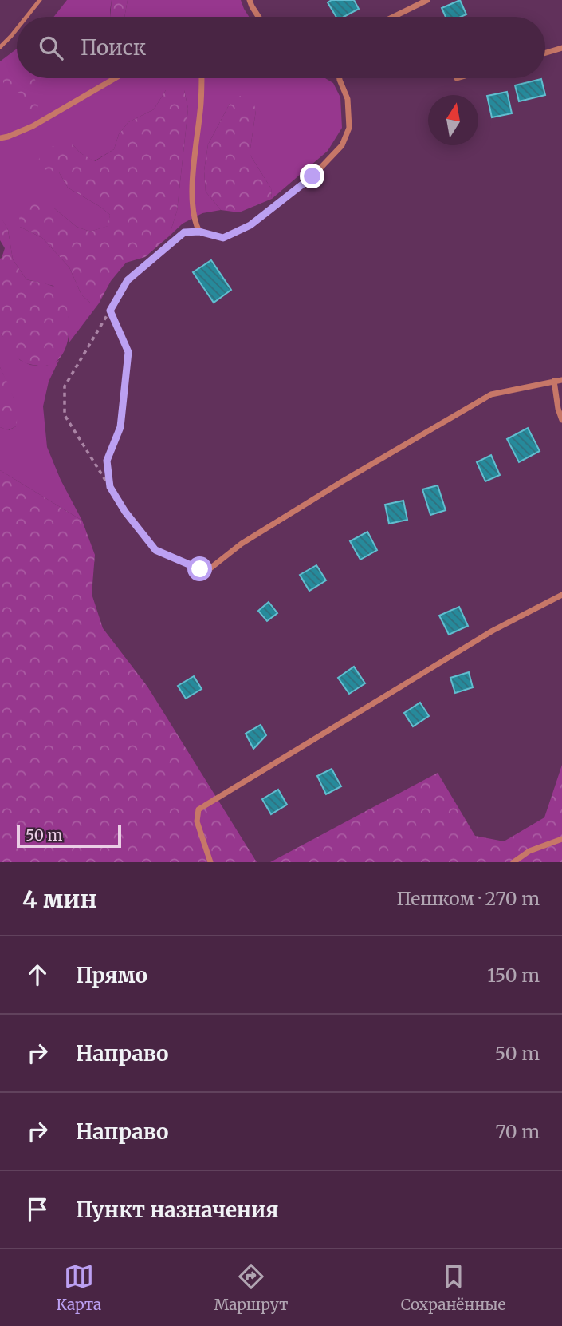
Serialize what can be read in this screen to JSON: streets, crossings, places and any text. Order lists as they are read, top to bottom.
{
  "scale_bar": "50 m",
  "north": "top",
  "page": {
    "search": "Поиск",
    "scale": "50 m",
    "heading": ["4 мин", "Пешком · 270 m"],
    "list": [
      ["Прямо", "150 m"],
      ["Направо", "50 m"],
      ["Направо", "70 m"],
      "Пункт назначения"
    ],
    "nav": ["Карта", "Маршрут", "Сохранённые"]
  }
}
